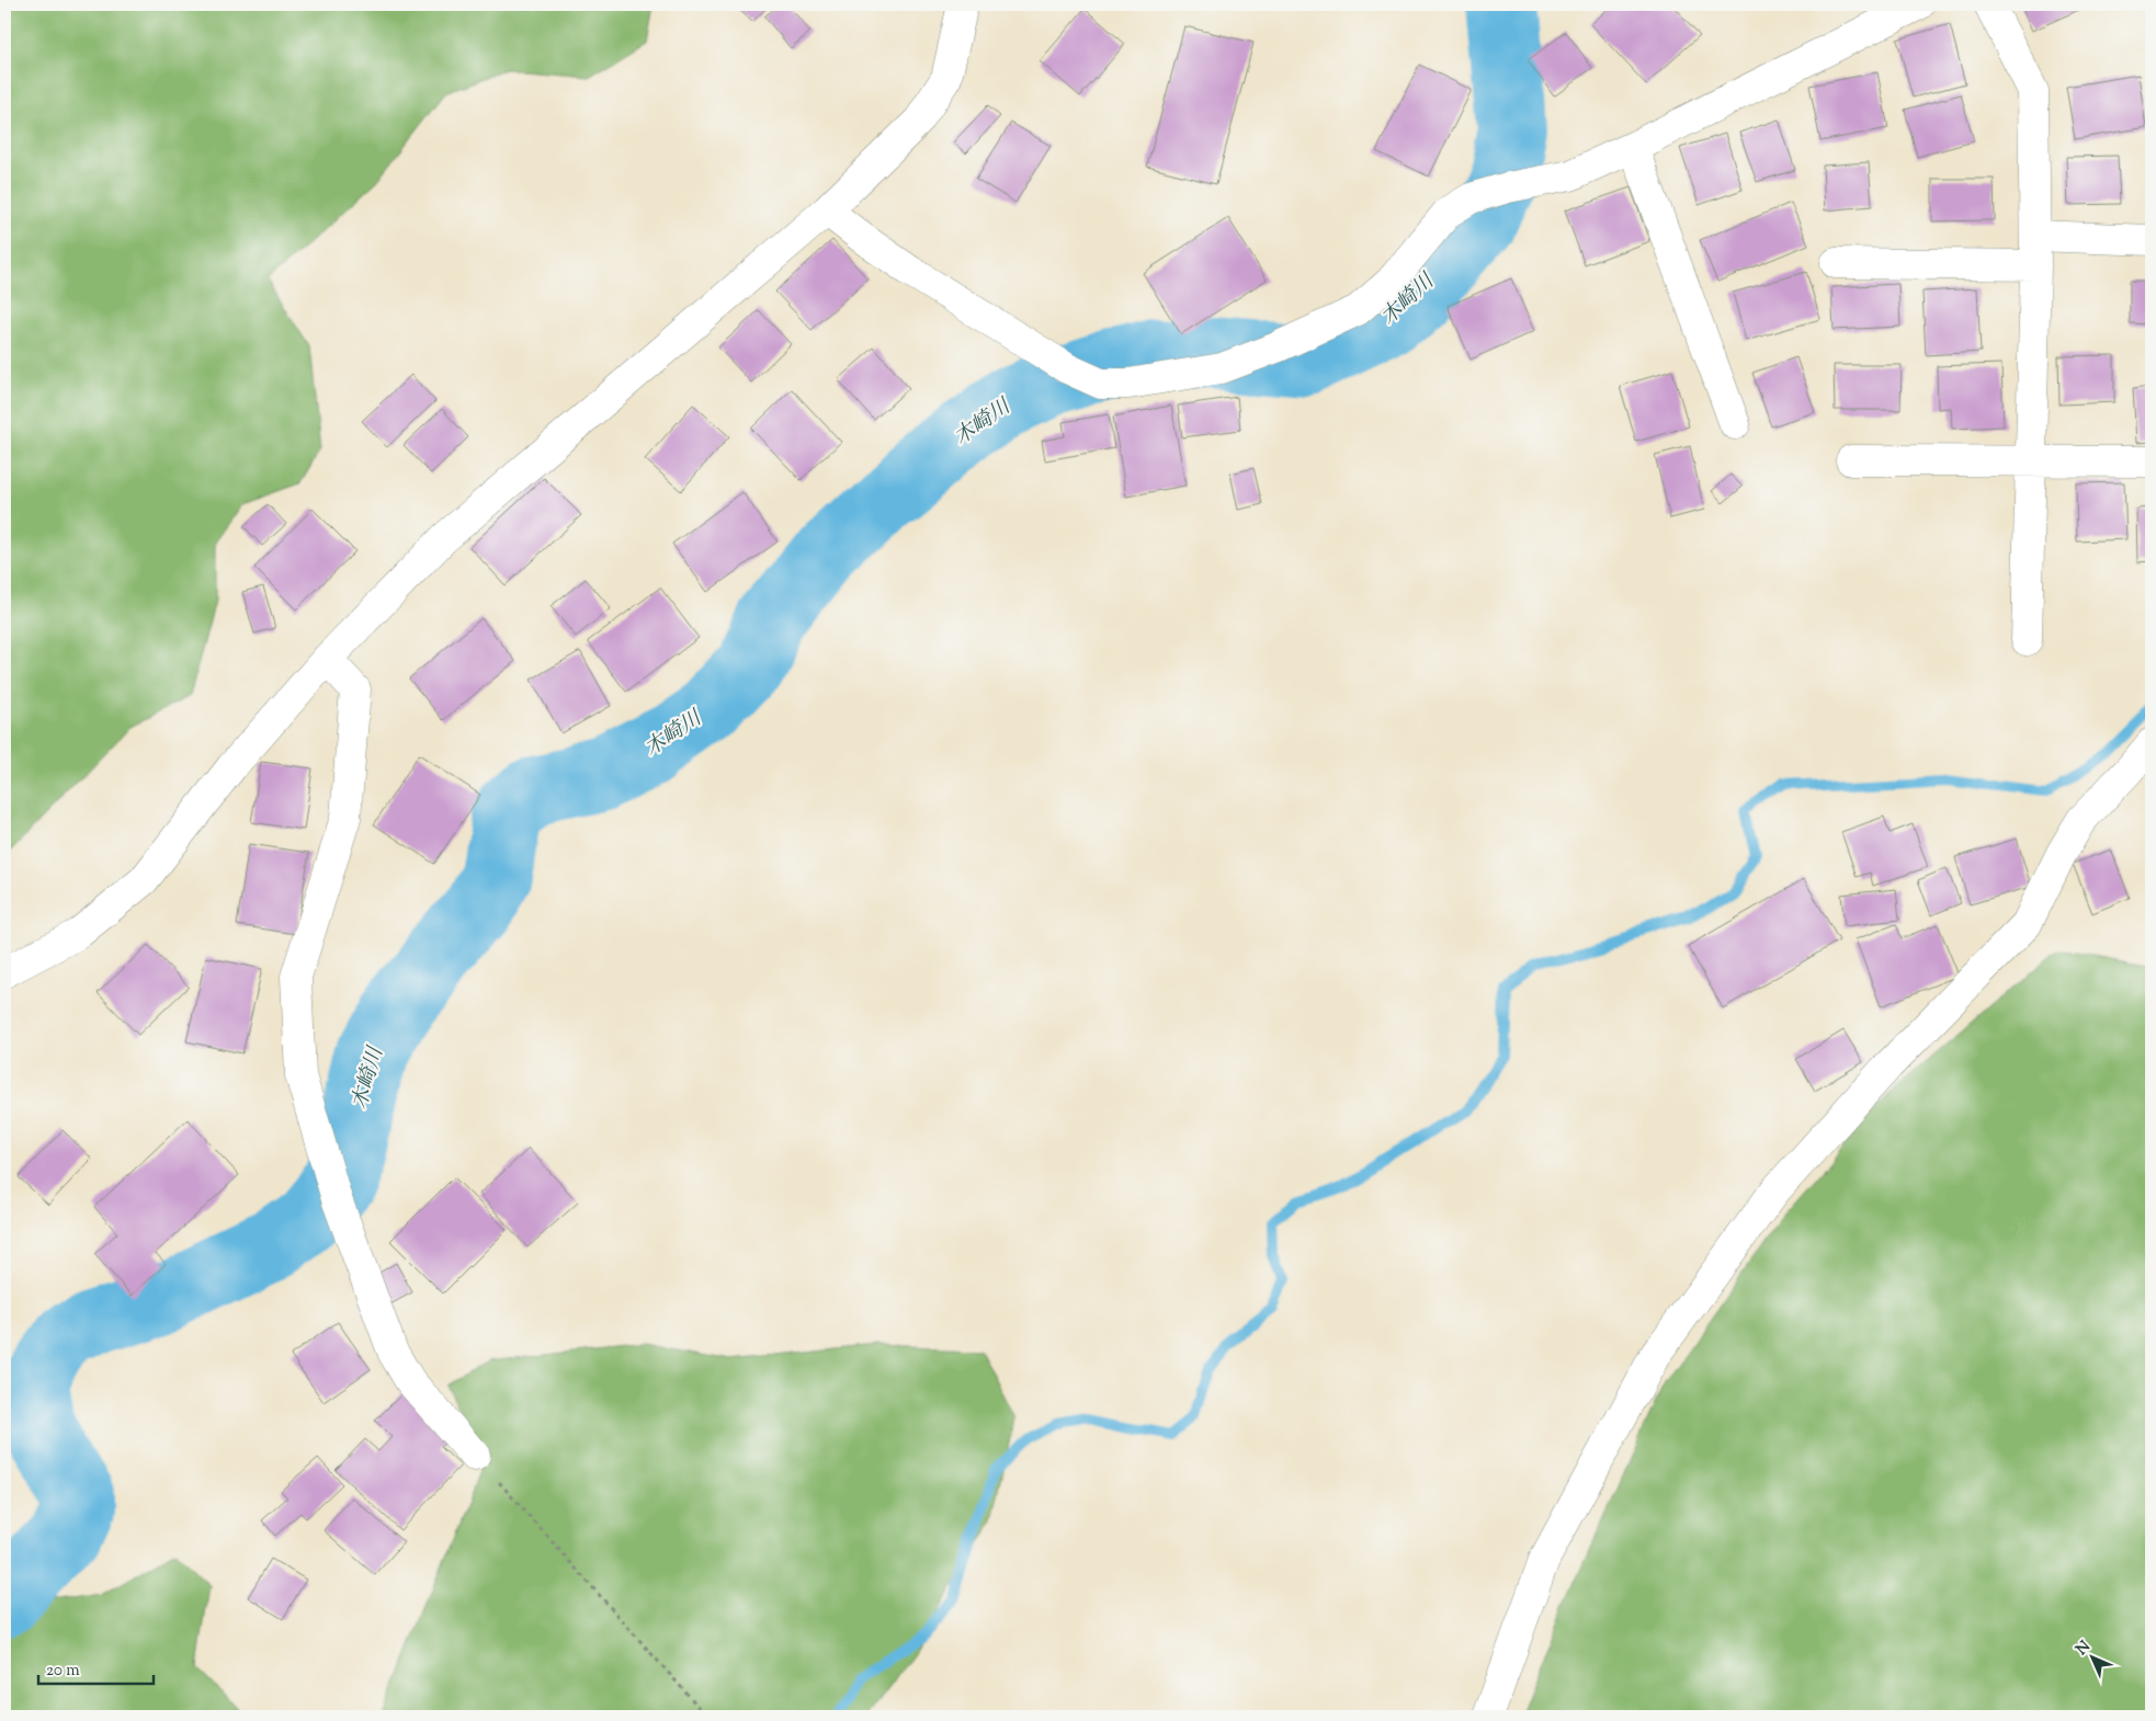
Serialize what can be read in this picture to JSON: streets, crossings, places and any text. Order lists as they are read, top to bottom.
{
  "water": ["木崎川"],
  "scale_bar": "20 m",
  "north": "top left"
}
